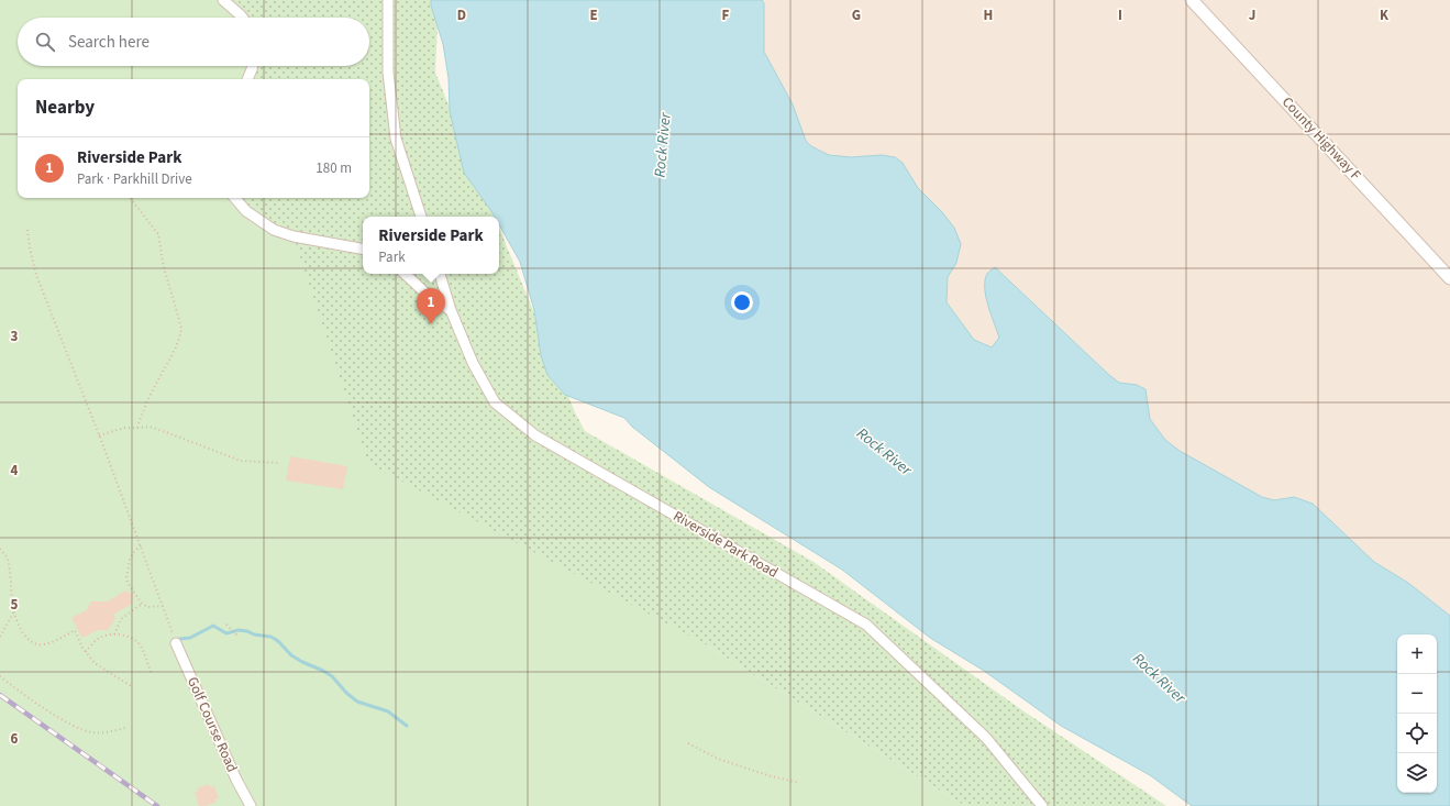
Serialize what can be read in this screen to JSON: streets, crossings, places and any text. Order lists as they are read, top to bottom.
{
  "streets": {
    "street": ["County Highway F", "Riverside Park Road", "Golf Course Road"]
  },
  "water": ["Rock River"],
  "page": {
    "search": "Search here",
    "heading": "Nearby",
    "list": [
      {
        "mark": "1",
        "name": "Riverside Park",
        "note": "Park · Parkhill Drive",
        "value": "180 m"
      }
    ],
    "popup": ["Riverside Park", "Park"],
    "pins": "1",
    "map_buttons": ["+", "−"]
  },
  "grid": {
    "columns": [
      "D",
      "E",
      "F",
      "G",
      "H",
      "I",
      "J",
      "K"
    ],
    "rows": [
      "3",
      "4",
      "5",
      "6"
    ]
  }
}
